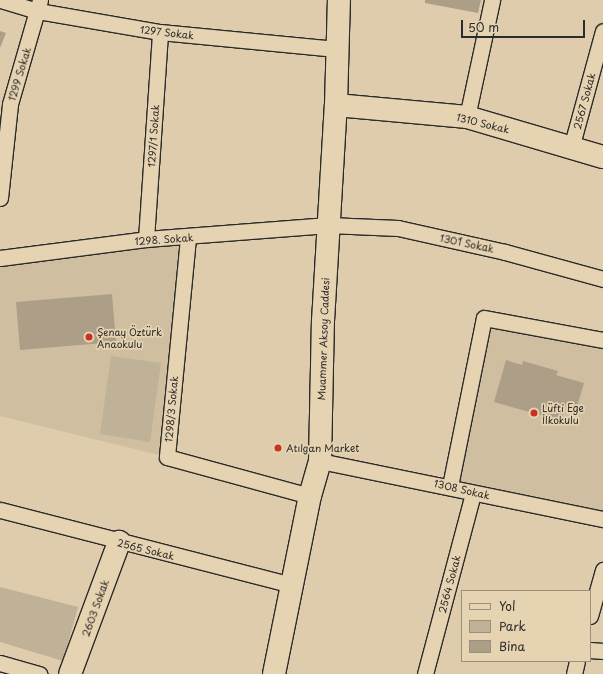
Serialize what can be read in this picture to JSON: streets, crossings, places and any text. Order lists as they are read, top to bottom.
{
  "streets": {
    "street": [
      "1297 Sokak",
      "1299 Sokak",
      "2567 Sokak",
      "1310 Sokak",
      "1297/1 Sokak",
      "1298. Sokak",
      "1301 Sokak",
      "Muammer Aksoy Caddesi",
      "1298/3 Sokak",
      "1308 Sokak",
      "2565 Sokak",
      "2564 Sokak",
      "2603 Sokak"
    ]
  },
  "crossings": [
    ["1297 Sokak", "1299 Sokak"],
    ["1297 Sokak", "1297/1 Sokak"],
    ["1297 Sokak", "Muammer Aksoy Caddesi"],
    ["2567 Sokak", "1310 Sokak"],
    ["1310 Sokak", "Muammer Aksoy Caddesi"],
    ["1297/1 Sokak", "1298. Sokak"],
    ["1298. Sokak", "1301 Sokak"],
    ["1298. Sokak", "Muammer Aksoy Caddesi"],
    ["1298. Sokak", "1298/3 Sokak"],
    ["1301 Sokak", "Muammer Aksoy Caddesi"],
    ["Muammer Aksoy Caddesi", "1298/3 Sokak"],
    ["Muammer Aksoy Caddesi", "1308 Sokak"],
    ["Muammer Aksoy Caddesi", "2565 Sokak"],
    ["1308 Sokak", "2564 Sokak"],
    ["2565 Sokak", "2603 Sokak"]
  ],
  "places": ["Şenay Öztürk Anaokulu", "Lüfti Ege İlkokulu", "Atılgan Market"],
  "legend": ["Yol", "Park", "Bina"],
  "scale_bar": "50 m"
}
